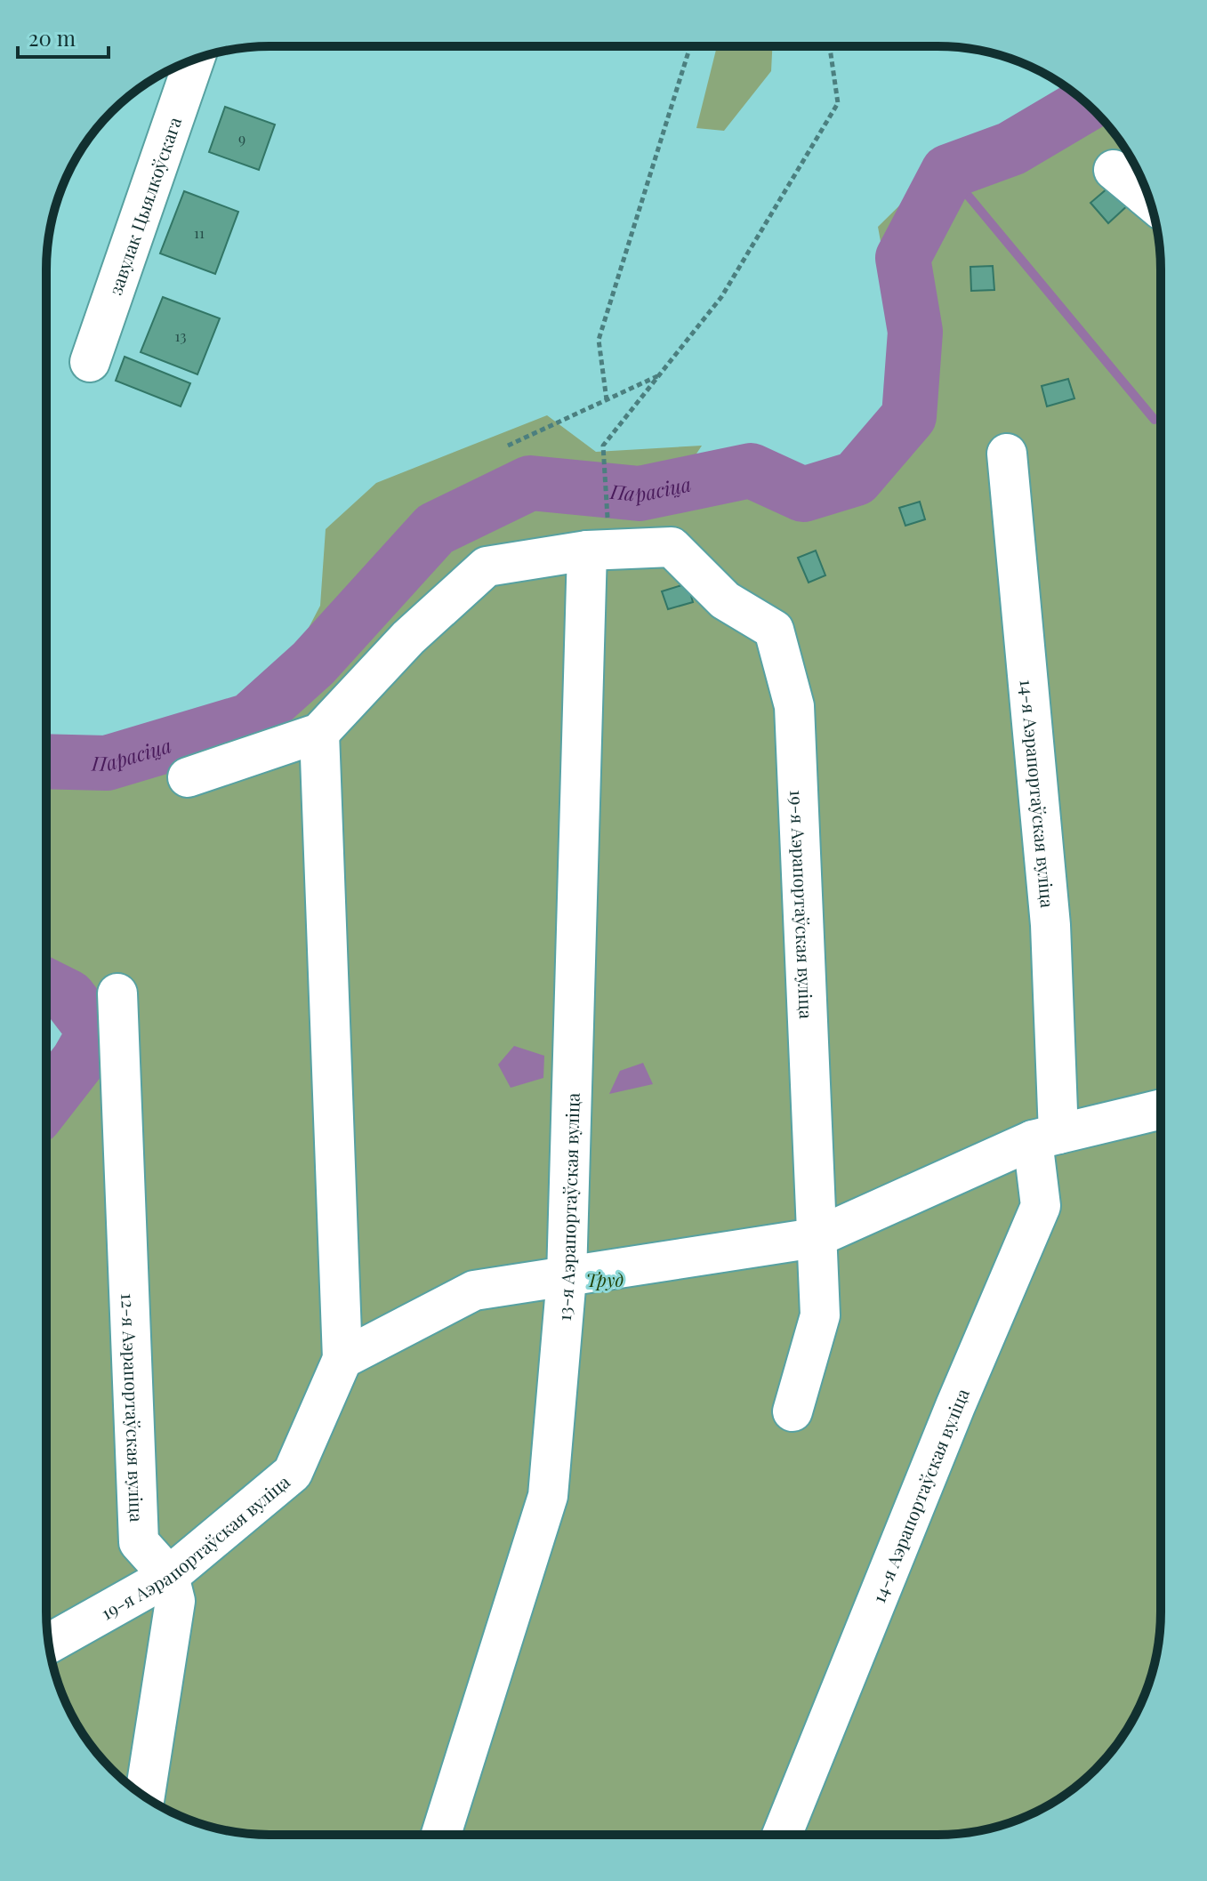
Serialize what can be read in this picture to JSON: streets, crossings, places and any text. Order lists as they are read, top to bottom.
{
  "streets": {
    "street": [
      "завулак Цыялкоўскага",
      "14-я Аэрапортаўская вуліца",
      "19-я Аэрапортаўская вуліца",
      "13-я Аэрапортаўская вуліца",
      "12-я Аэрапортаўская вуліца"
    ]
  },
  "crossings": [
    ["19-я Аэрапортаўская вуліца", "13-я Аэрапортаўская вуліца"],
    ["19-я Аэрапортаўская вуліца", "12-я Аэрапортаўская вуліца"]
  ],
  "water": ["Парасіца"],
  "parks": ["Труд"],
  "house_numbers": ["9", "11", "13"],
  "scale_bar": "20 m"
}
